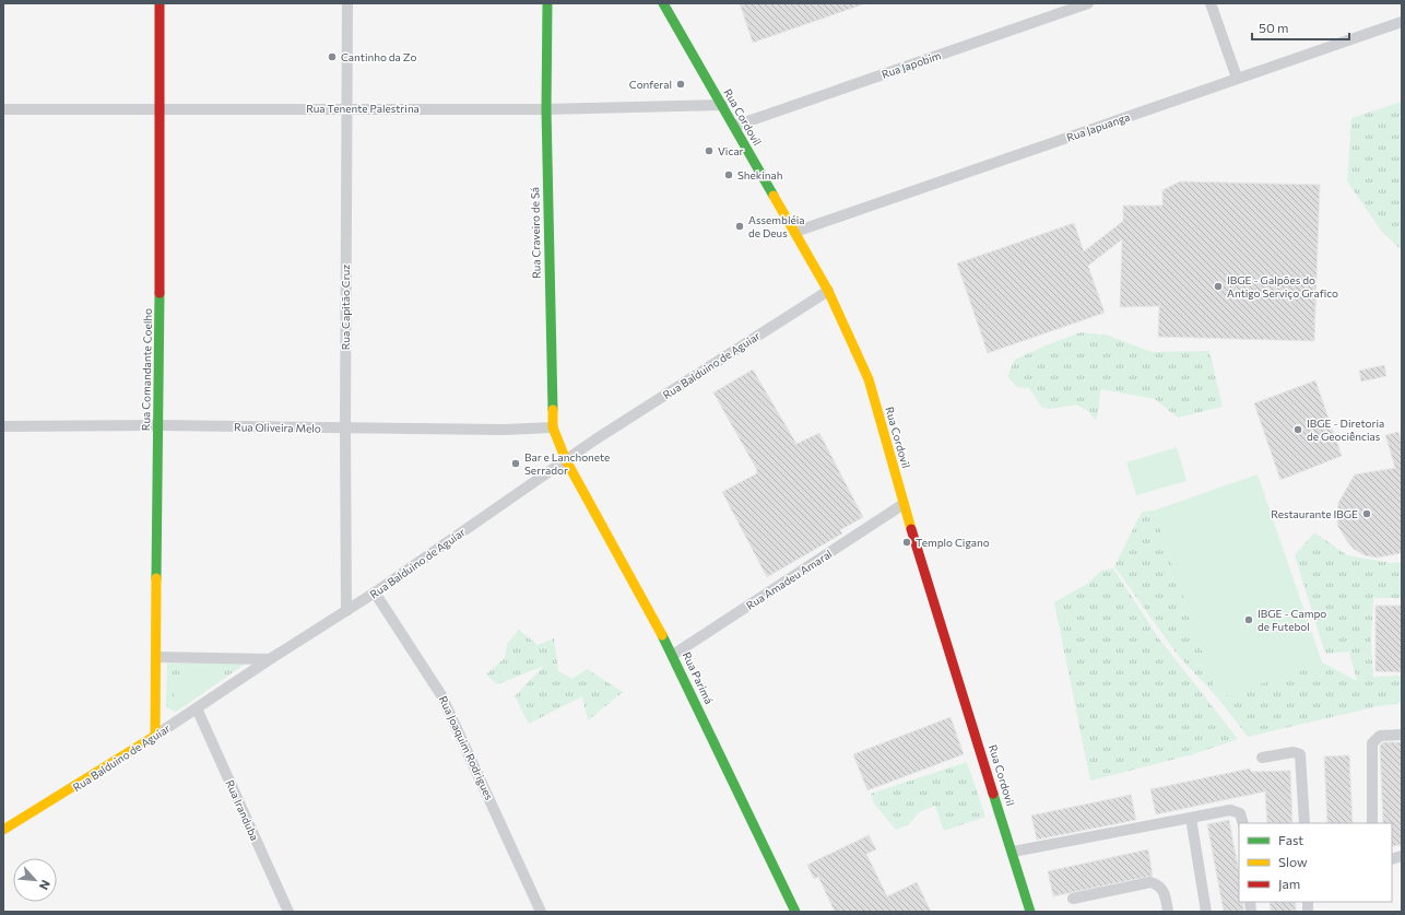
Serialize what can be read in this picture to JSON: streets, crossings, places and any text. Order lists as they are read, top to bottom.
{
  "streets": {
    "street": [
      "Rua Japobim",
      "Rua Tenente Palestrina",
      "Rua Cordovil",
      "Rua Japuanga",
      "Rua Craveiro de Sá",
      "Rua Capitão Cruz",
      "Rua Balduino de Aguiar",
      "Rua Comandante Coelho",
      "Rua Oliveira Melo",
      "Rua Amadeu Amaral",
      "Rua Parimá",
      "Rua Joaquim Rodrigues",
      "Rua Iranduba"
    ]
  },
  "crossings": [
    ["Rua Japobim", "Rua Cordovil"],
    ["Rua Tenente Palestrina", "Rua Cordovil"],
    ["Rua Tenente Palestrina", "Rua Craveiro de Sá"],
    ["Rua Tenente Palestrina", "Rua Capitão Cruz"],
    ["Rua Tenente Palestrina", "Rua Comandante Coelho"],
    ["Rua Cordovil", "Rua Japuanga"],
    ["Rua Cordovil", "Rua Balduino de Aguiar"],
    ["Rua Cordovil", "Rua Amadeu Amaral"],
    ["Rua Craveiro de Sá", "Rua Balduino de Aguiar"],
    ["Rua Craveiro de Sá", "Rua Oliveira Melo"],
    ["Rua Craveiro de Sá", "Rua Parimá"],
    ["Rua Capitão Cruz", "Rua Balduino de Aguiar"],
    ["Rua Capitão Cruz", "Rua Oliveira Melo"],
    ["Rua Balduino de Aguiar", "Rua Comandante Coelho"],
    ["Rua Balduino de Aguiar", "Rua Parimá"],
    ["Rua Balduino de Aguiar", "Rua Joaquim Rodrigues"],
    ["Rua Balduino de Aguiar", "Rua Iranduba"],
    ["Rua Comandante Coelho", "Rua Oliveira Melo"],
    ["Rua Amadeu Amaral", "Rua Parimá"]
  ],
  "places": [
    "Cantinho da Zo",
    "Conferal",
    "Vicar",
    "Shekinah",
    "Assembléia de Deus",
    "IBGE - Galpões do Antigo Serviço Grafico",
    "IBGE - Diretoria de Geociências",
    "Bar e Lanchonete Serrador",
    "Restaurante IBGE",
    "Templo Cigano",
    "IBGE - Campo de Futebol"
  ],
  "legend": ["Fast", "Slow", "Jam"],
  "scale_bar": "50 m",
  "north": "bottom right"
}
